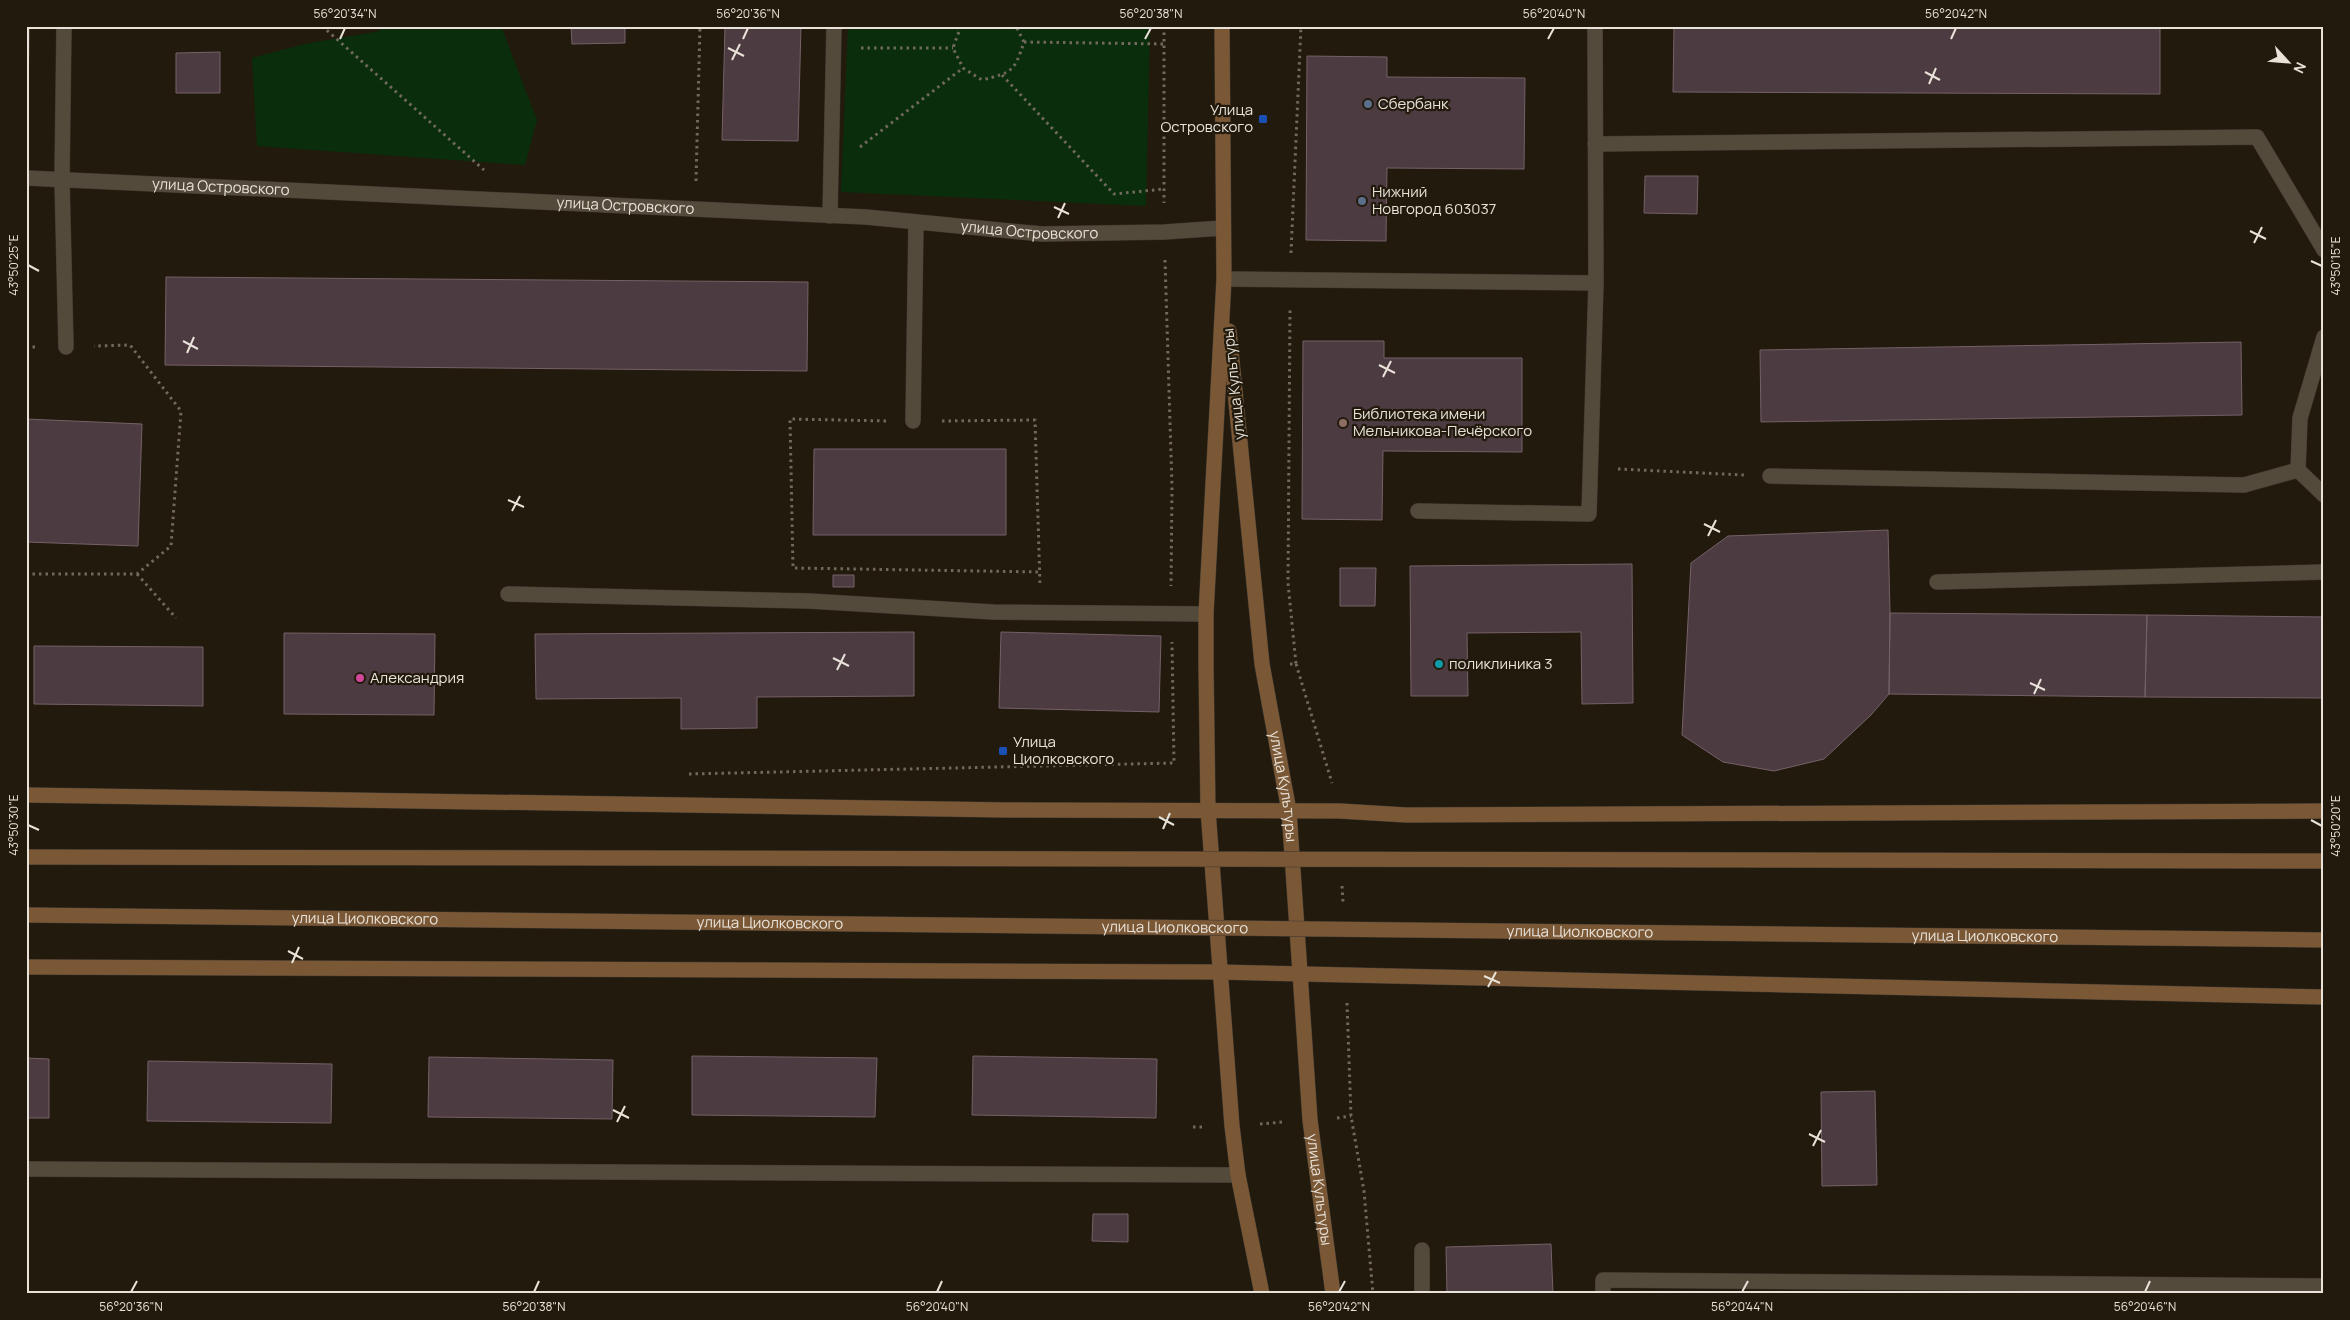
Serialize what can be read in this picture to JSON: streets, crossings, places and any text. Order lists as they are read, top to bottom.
{
  "streets": {
    "main road": ["улица Культуры", "улица Циолковского"],
    "street": ["улица Островского"]
  },
  "crossings": [
    ["улица Островского", "улица Культуры"]
  ],
  "places": {
    "other": [
      "Сбербанк",
      "Нижний Новгород 603037",
      "Библиотека имени Мельникова-Печёрского",
      "поликлиника 3",
      "Александрия"
    ],
    "transit": ["Улица Островского", "Улица Циолковского"]
  },
  "north": "bottom right",
  "coordinates": [
    "56°20'34\"N",
    "56°20'36\"N",
    "56°20'38\"N",
    "56°20'40\"N",
    "56°20'42\"N",
    "43°50'25\"E",
    "43°50'15\"E",
    "43°50'30\"E",
    "43°50'20\"E",
    "56°20'44\"N",
    "56°20'46\"N"
  ]
}
